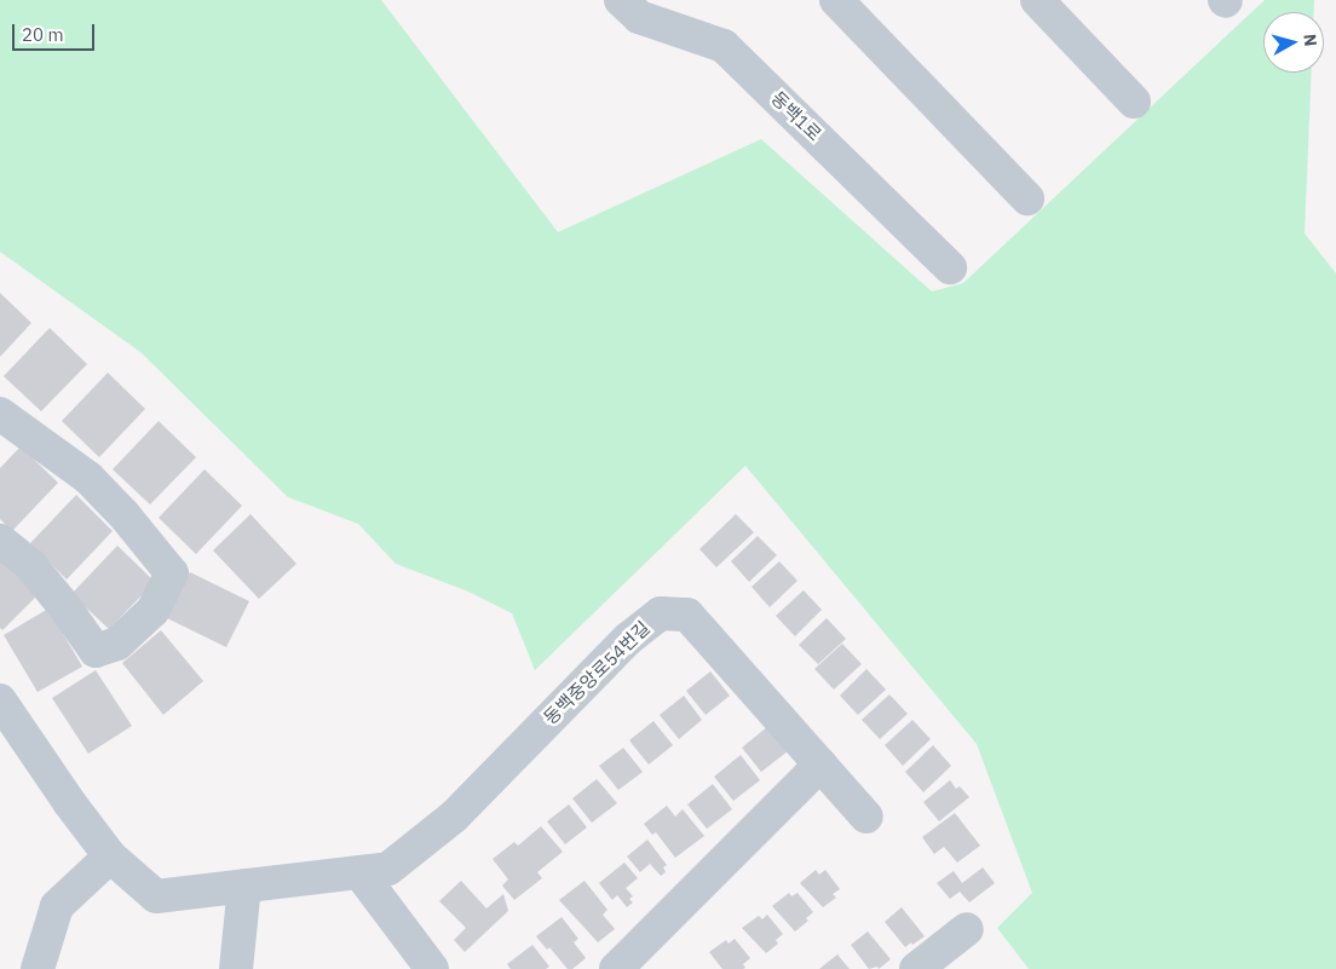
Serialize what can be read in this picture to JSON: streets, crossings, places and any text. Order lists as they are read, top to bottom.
{
  "streets": {
    "street": ["동백1로", "동백중앙로54번길"]
  },
  "scale_bar": "20 m",
  "north": "right"
}
